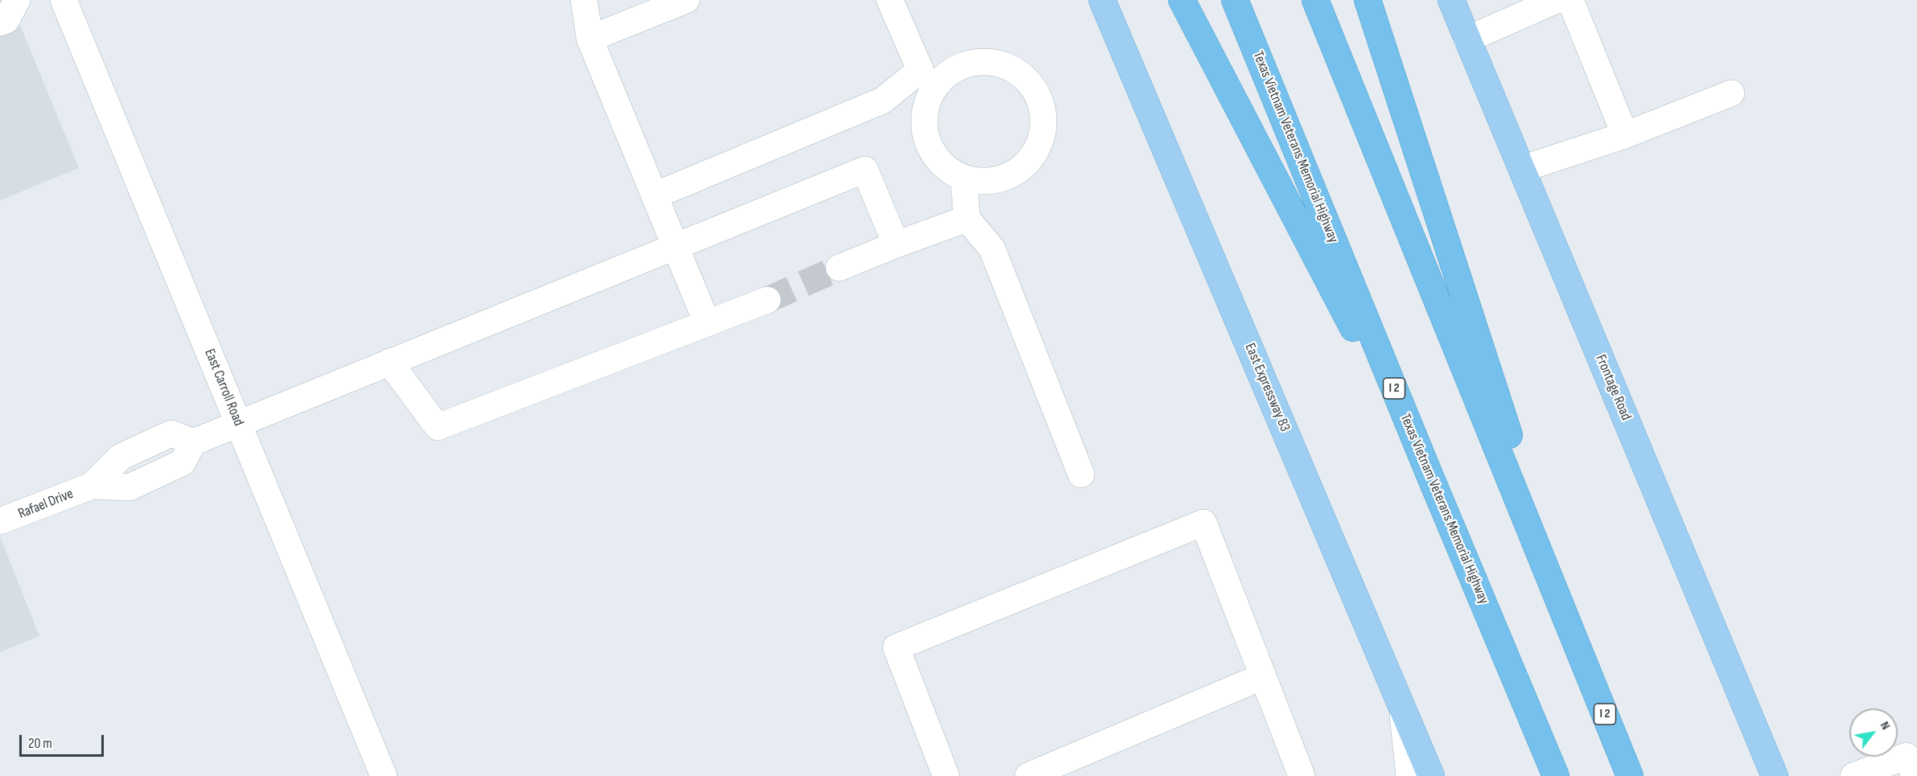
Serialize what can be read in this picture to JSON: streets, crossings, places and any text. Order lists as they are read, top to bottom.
{
  "streets": {
    "highway": ["Texas Vietnam Veterans Memorial Highway", "I 2"],
    "main road": ["East Expressway 83", "Frontage Road"],
    "street": ["East Carroll Road", "Rafael Drive"]
  },
  "scale_bar": "20 m",
  "north": "top right"
}
